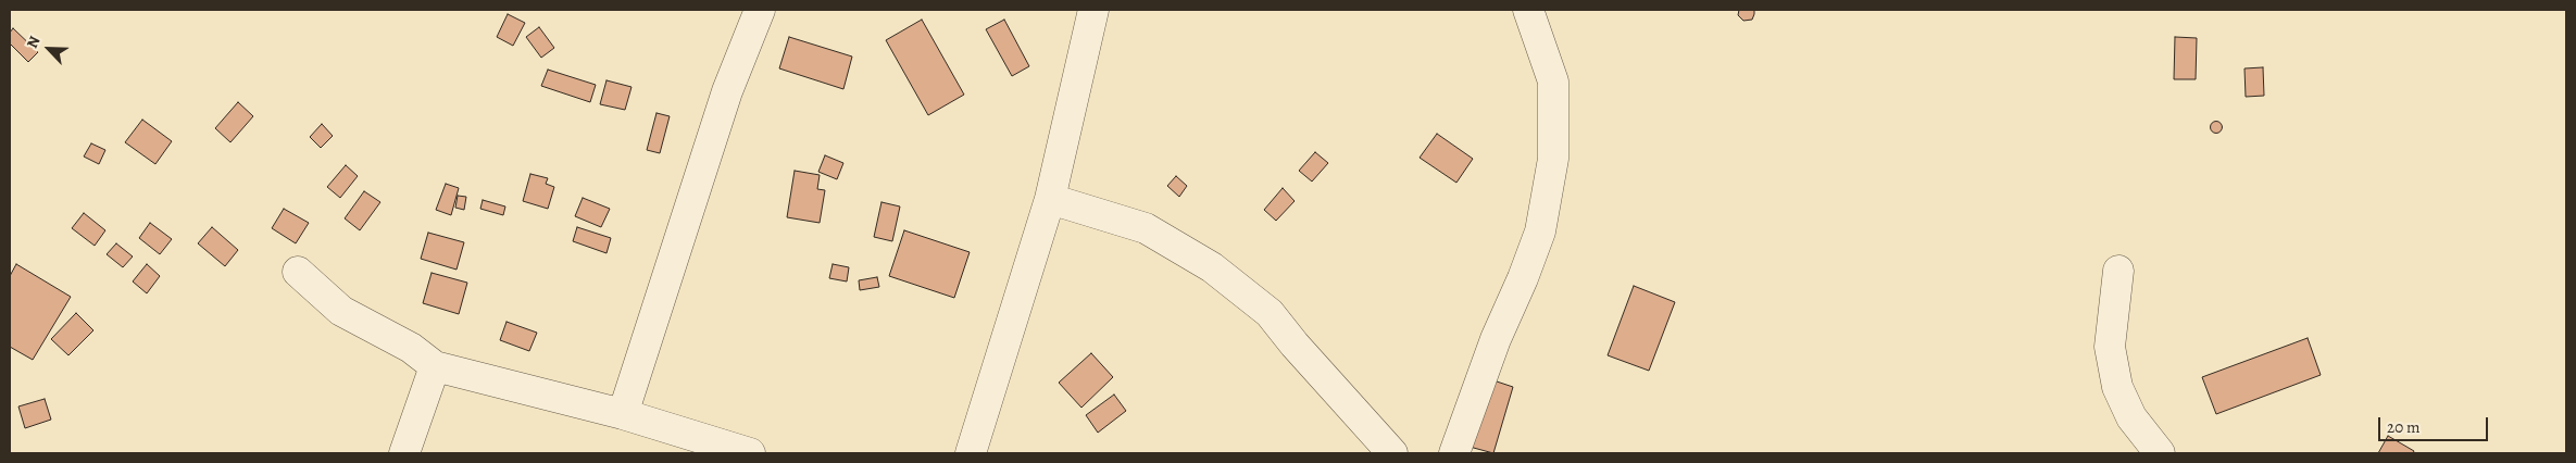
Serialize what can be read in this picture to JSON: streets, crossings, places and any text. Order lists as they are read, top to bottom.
{
  "scale_bar": "20 m",
  "north": "top left"
}
